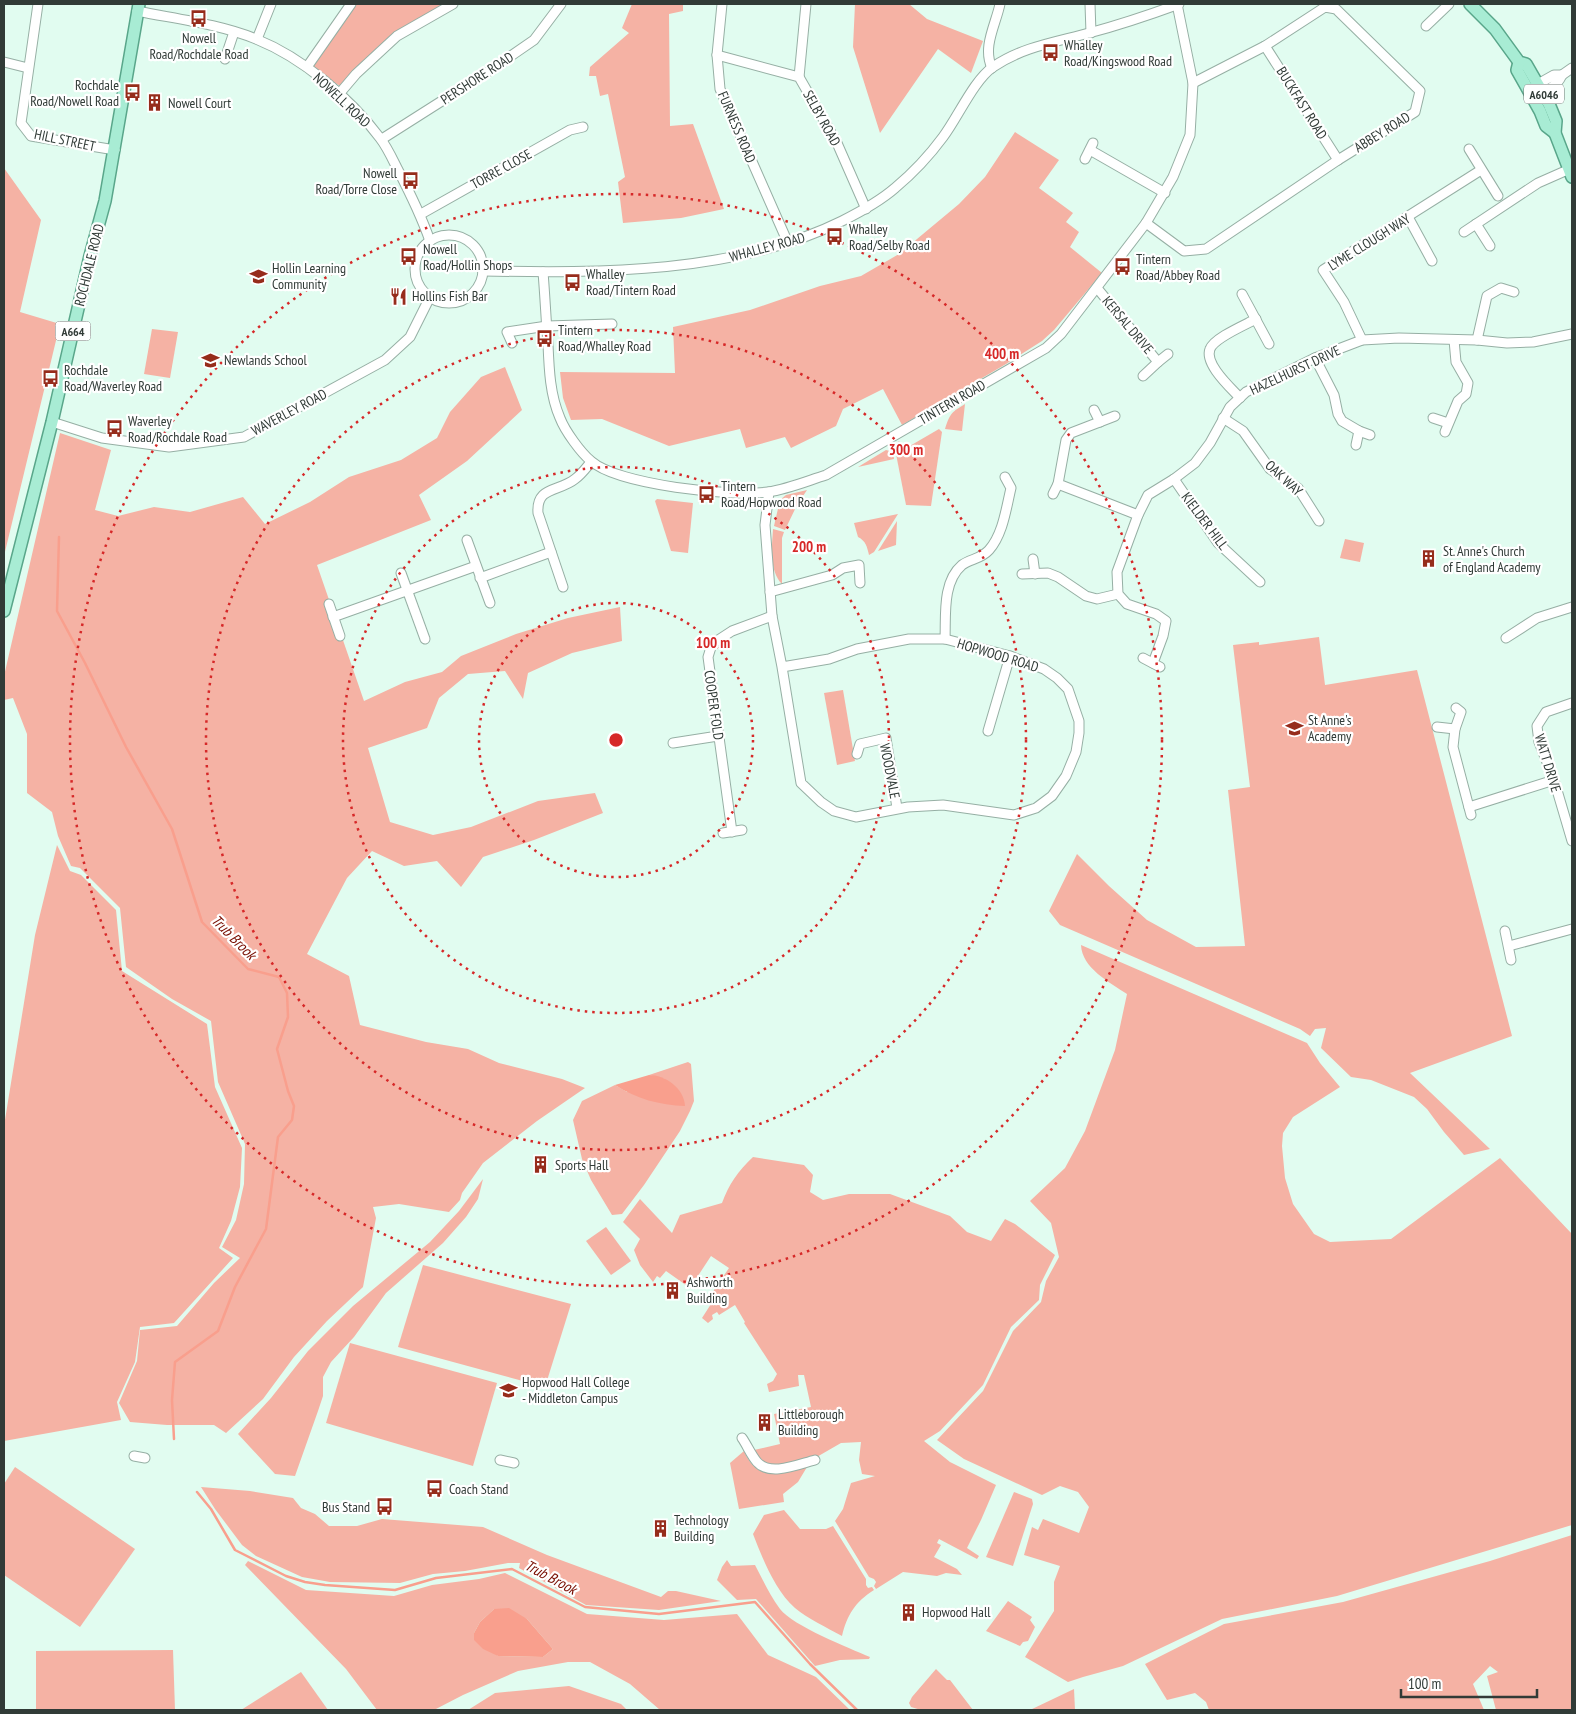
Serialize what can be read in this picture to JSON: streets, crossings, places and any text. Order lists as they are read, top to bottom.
{
  "streets": {
    "main road": ["A6046", "ROCHDALE ROAD", "A664"],
    "street": [
      "PERSHORE ROAD",
      "NOWELL ROAD",
      "BUCKFAST ROAD",
      "SELBY ROAD",
      "FURNESS ROAD",
      "ABBEY ROAD",
      "HILL STREET",
      "TORRE CLOSE",
      "LYME CLOUGH WAY",
      "WHALLEY ROAD",
      "KERSAL DRIVE",
      "HAZELHURST DRIVE",
      "TINTERN ROAD",
      "WAVERLEY ROAD",
      "OAK WAY",
      "KIELDER HILL",
      "HOPWOOD ROAD",
      "COOPER FOLD",
      "WATT DRIVE",
      "WOODVALE"
    ]
  },
  "crossings": [
    ["PERSHORE ROAD", "NOWELL ROAD"],
    ["NOWELL ROAD", "TORRE CLOSE"],
    ["NOWELL ROAD", "WHALLEY ROAD"],
    ["NOWELL ROAD", "ROCHDALE ROAD"],
    ["NOWELL ROAD", "WAVERLEY ROAD"],
    ["BUCKFAST ROAD", "ABBEY ROAD"],
    ["SELBY ROAD", "FURNESS ROAD"],
    ["SELBY ROAD", "WHALLEY ROAD"],
    ["FURNESS ROAD", "WHALLEY ROAD"],
    ["ABBEY ROAD", "TINTERN ROAD"],
    ["HILL STREET", "ROCHDALE ROAD"],
    ["LYME CLOUGH WAY", "HAZELHURST DRIVE"],
    ["WHALLEY ROAD", "TINTERN ROAD"],
    ["WHALLEY ROAD", "WAVERLEY ROAD"],
    ["ROCHDALE ROAD", "WAVERLEY ROAD"],
    ["KERSAL DRIVE", "TINTERN ROAD"],
    ["HAZELHURST DRIVE", "OAK WAY"],
    ["HAZELHURST DRIVE", "KIELDER HILL"],
    ["TINTERN ROAD", "HOPWOOD ROAD"],
    ["HOPWOOD ROAD", "COOPER FOLD"],
    ["HOPWOOD ROAD", "WOODVALE"]
  ],
  "water": ["Trub Brook"],
  "places": {
    "bus stop": [
      "Nowell Road/Rochdale Road",
      "Whalley Road/Kingswood Road",
      "Rochdale Road/Nowell Road",
      "Nowell Road/Torre Close",
      "Whalley Road/Selby Road",
      "Nowell Road/Hollin Shops",
      "Tintern Road/Abbey Road",
      "Whalley Road/Tintern Road",
      "Tintern Road/Whalley Road",
      "Rochdale Road/Waverley Road",
      "Waverley Road/Rochdale Road",
      "Tintern Road/Hopwood Road",
      "Coach Stand",
      "Bus Stand"
    ],
    "building": [
      "Nowell Court",
      "St. Anne's Church of England Academy",
      "Sports Hall",
      "Ashworth Building",
      "Littleborough Building",
      "Technology Building",
      "Hopwood Hall"
    ],
    "school or university": [
      "Hollin Learning Community",
      "Newlands School",
      "St Anne's Academy",
      "Hopwood Hall College - Middleton Campus"
    ],
    "restaurant": ["Hollins Fish Bar"]
  },
  "scale_bar": "100 m",
  "rings": [
    "400 m",
    "300 m",
    "200 m",
    "100 m"
  ]
}
